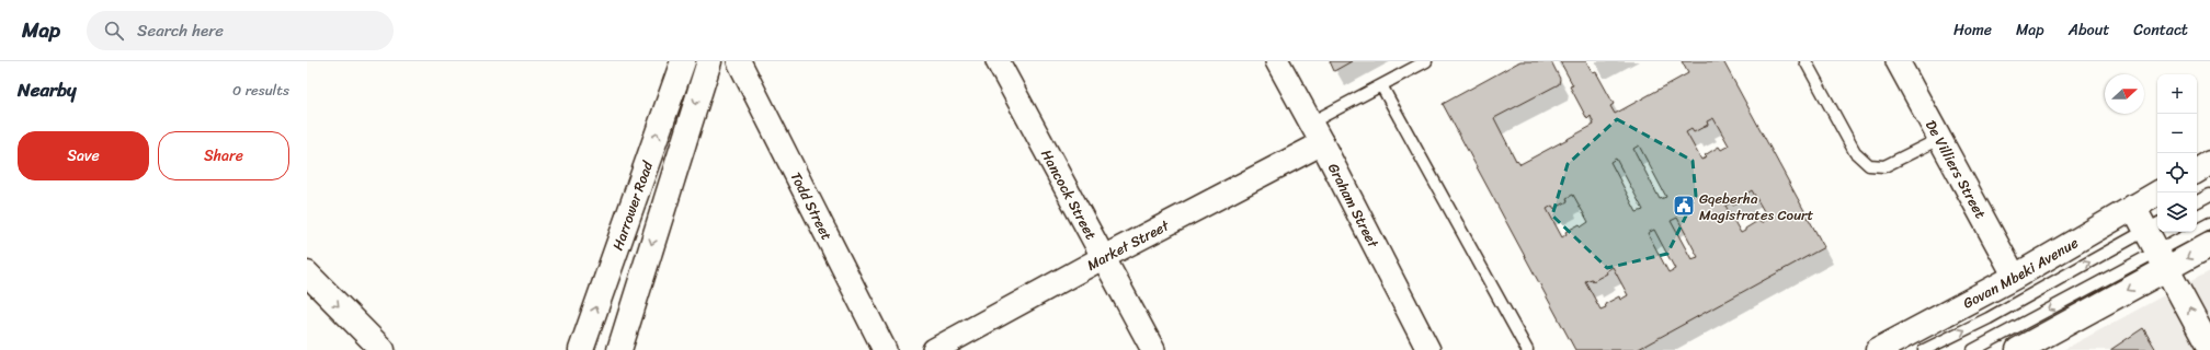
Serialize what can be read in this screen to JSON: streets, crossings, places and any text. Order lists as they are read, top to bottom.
{
  "streets": {
    "main road": ["Harrower Road", "Govan Mbeki Avenue"],
    "street": [
      "De Villiers Street",
      "Hancock Street",
      "Graham Street",
      "Todd Street",
      "Market Street"
    ]
  },
  "crossings": [
    ["De Villiers Street", "Govan Mbeki Avenue"],
    ["Hancock Street", "Market Street"],
    ["Graham Street", "Market Street"]
  ],
  "places": {
    "public building": ["Gqeberha Magistrates Court"]
  },
  "north": "right",
  "page": {
    "header": "Map",
    "search": "Search here",
    "nav": [
      "Home",
      "Map",
      "About",
      "Contact"
    ],
    "heading": ["Nearby", "0 results"],
    "map_buttons": ["+", "−"],
    "buttons": ["Save", "Share"]
  }
}
